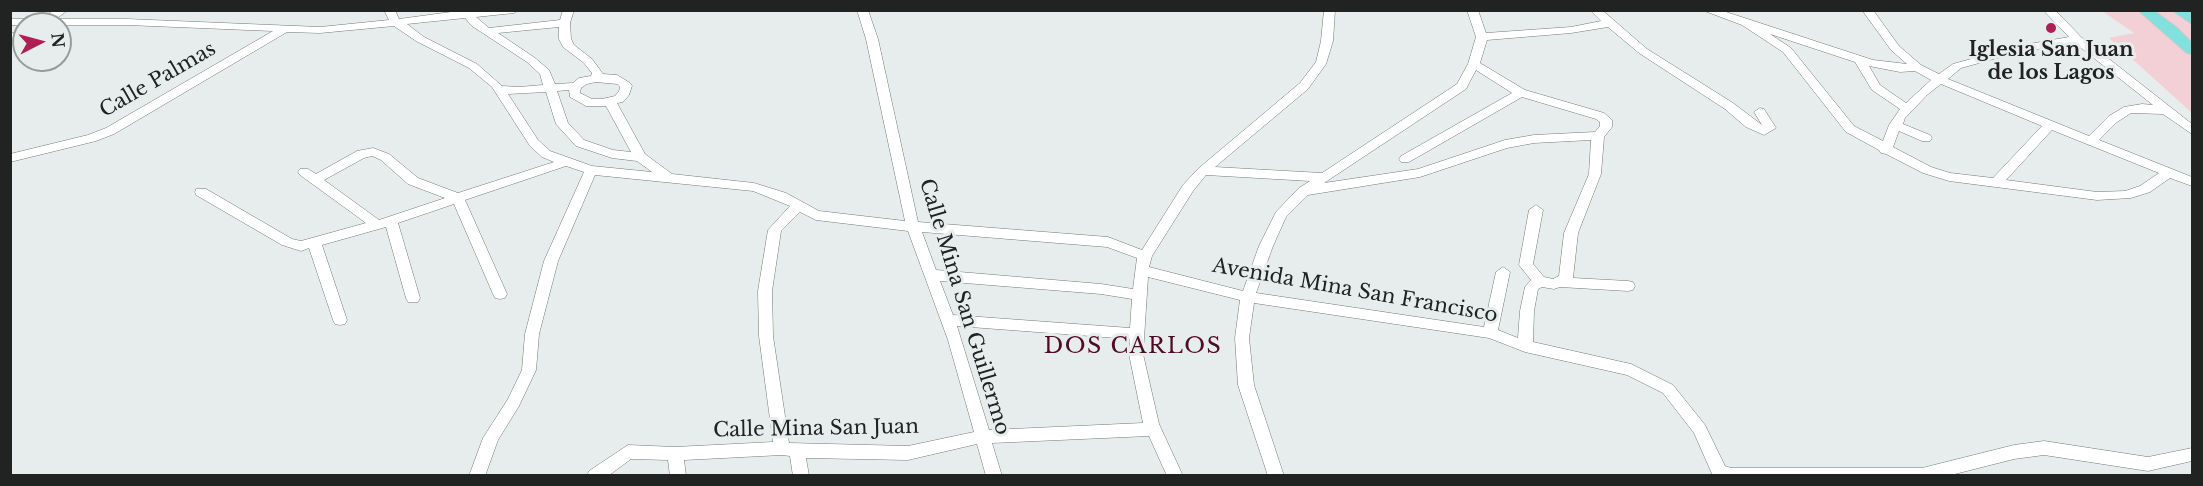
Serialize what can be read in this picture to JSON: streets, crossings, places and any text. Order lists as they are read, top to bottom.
{
  "streets": {
    "street": [
      "Calle Palmas",
      "Avenida Mina San Francisco",
      "Calle Mina San Guillermo",
      "Calle Mina San Juan"
    ]
  },
  "crossings": [
    ["Avenida Mina San Francisco", "Calle Mina San Guillermo"],
    ["Calle Mina San Guillermo", "Calle Mina San Juan"]
  ],
  "districts": ["DOS CARLOS"],
  "places": ["Iglesia San Juan de los Lagos"],
  "north": "right"
}
